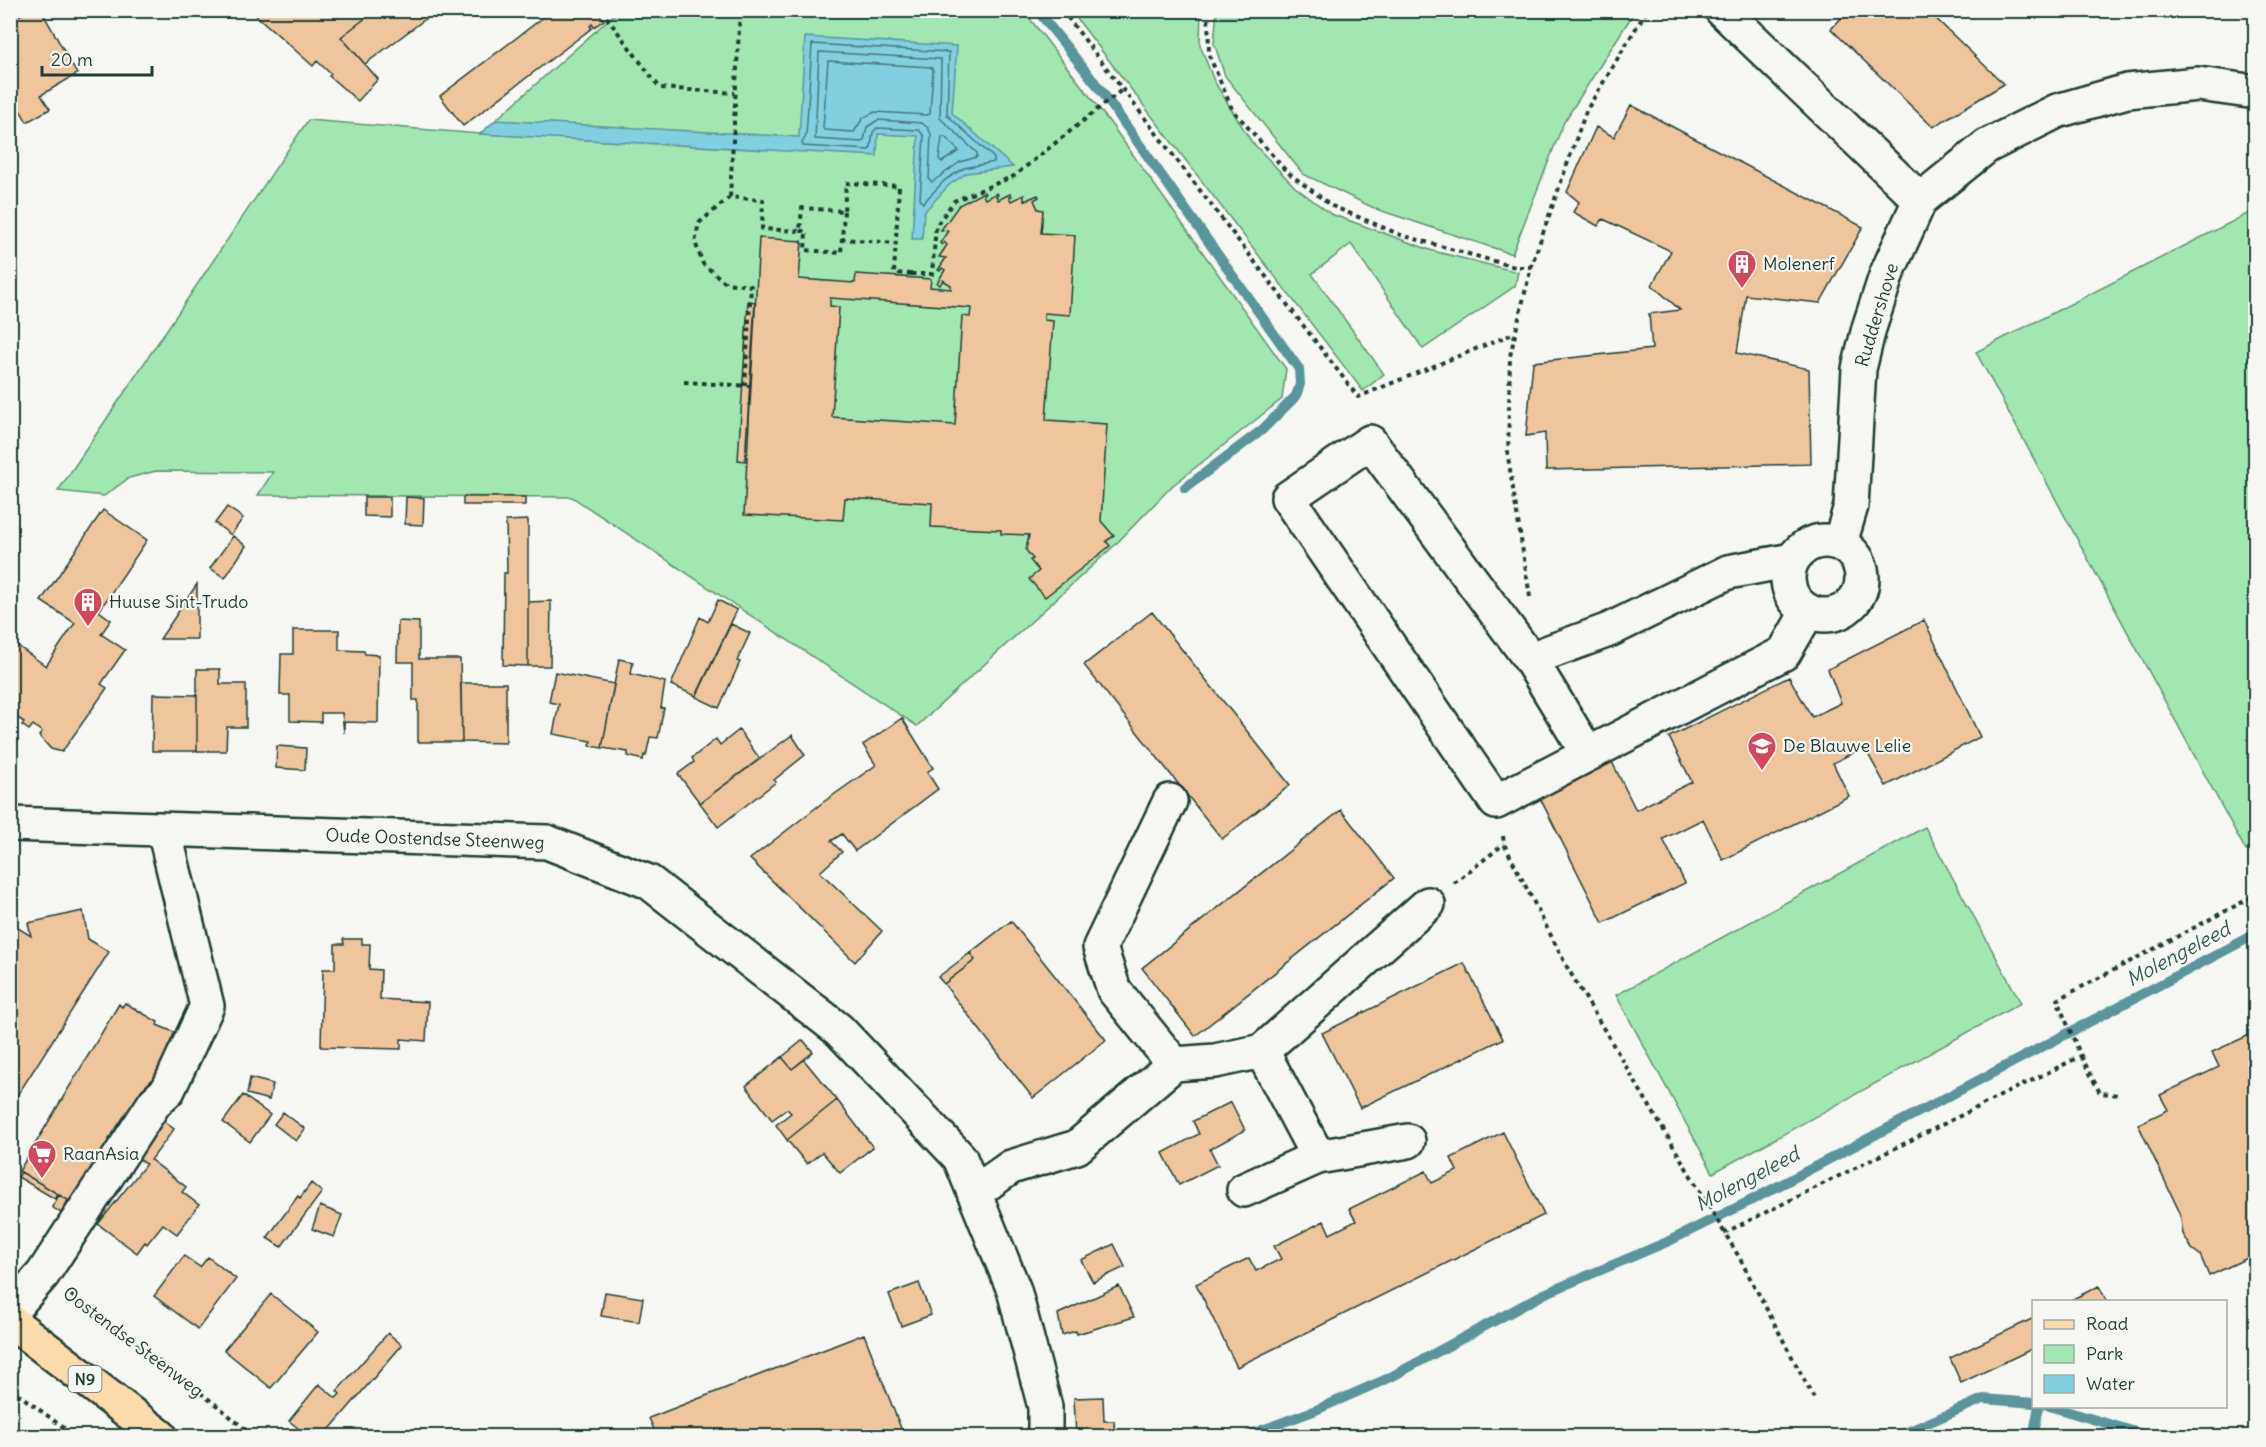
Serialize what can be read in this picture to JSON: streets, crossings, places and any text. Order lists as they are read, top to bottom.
{
  "streets": {
    "main road": ["N9"],
    "street": ["Ruddershove", "Oude Oostendse Steenweg"],
    "path": ["Oostendse Steenweg"]
  },
  "water": ["Molengeleed"],
  "places": {
    "building": ["Molenerf", "Huuse Sint-Trudo"],
    "school or university": ["De Blauwe Lelie"],
    "supermarket": ["RaanAsia"]
  },
  "legend": ["Road", "Park", "Water"],
  "scale_bar": "20 m"
}
